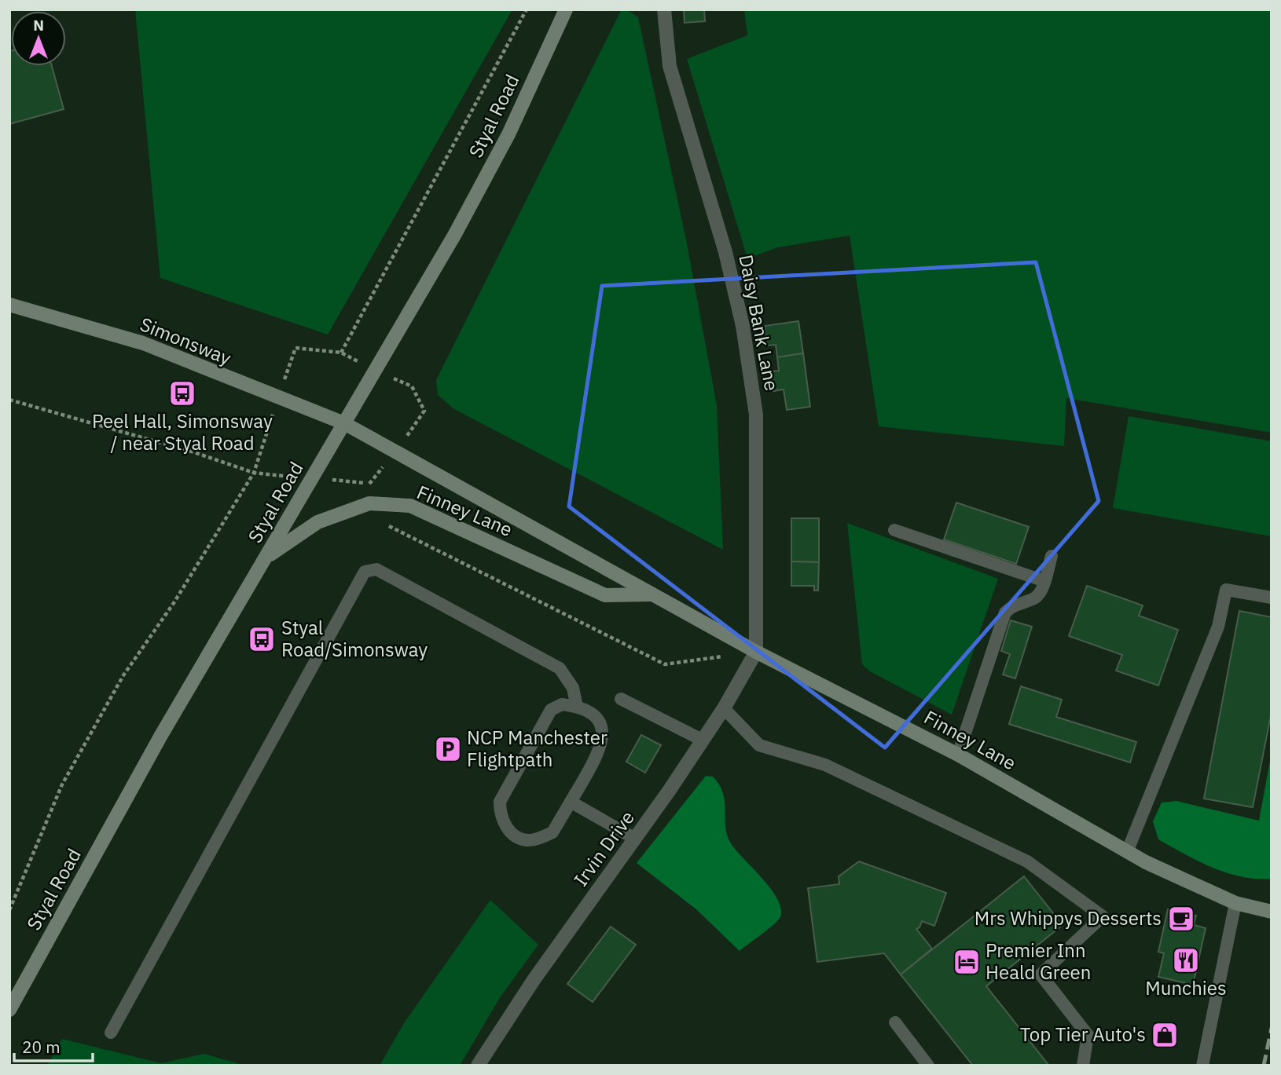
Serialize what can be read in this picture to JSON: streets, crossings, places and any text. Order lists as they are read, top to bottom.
{
  "streets": {
    "street": [
      "Styal Road",
      "Daisy Bank Lane",
      "Simonsway",
      "Finney Lane",
      "Irvin Drive"
    ]
  },
  "crossings": [
    ["Styal Road", "Simonsway"],
    ["Styal Road", "Finney Lane"],
    ["Daisy Bank Lane", "Finney Lane"],
    ["Daisy Bank Lane", "Irvin Drive"],
    ["Simonsway", "Finney Lane"],
    ["Finney Lane", "Irvin Drive"]
  ],
  "places": {
    "bus stop": ["Peel Hall, Simonsway / near Styal Road", "Styal Road/Simonsway"],
    "parking": ["NCP Manchester Flightpath"],
    "cafe": ["Mrs Whippys Desserts"],
    "restaurant": ["Munchies"],
    "hotel": ["Premier Inn Heald Green"],
    "shop": ["Top Tier Auto's"]
  },
  "scale_bar": "20 m",
  "north": "top"
}
